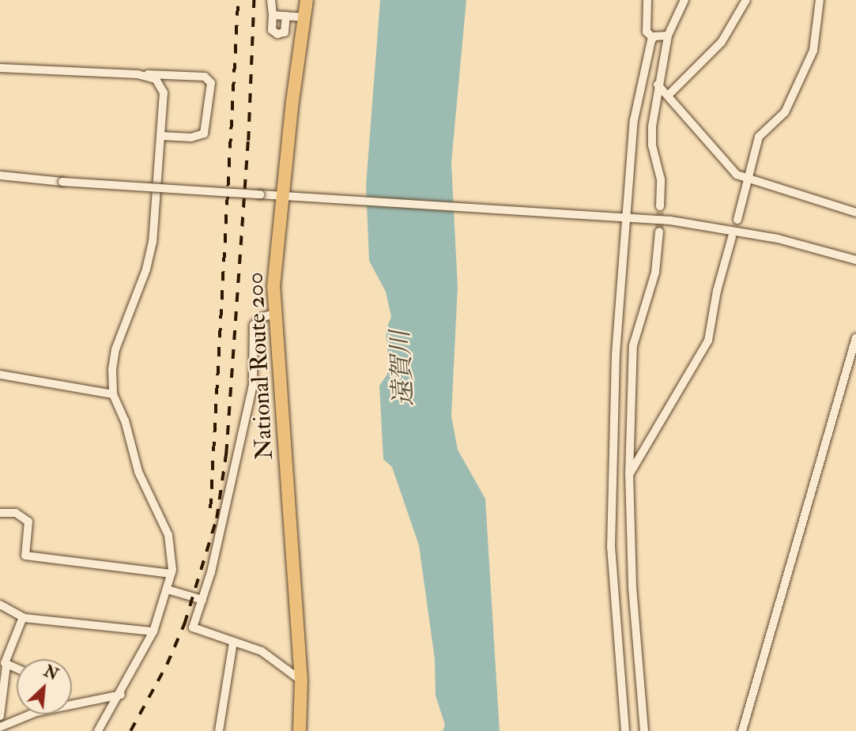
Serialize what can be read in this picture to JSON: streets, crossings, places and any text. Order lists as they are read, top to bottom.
{
  "streets": {
    "highway": ["National Route 200"]
  },
  "water": ["遠賀川"],
  "north": "top right"
}
